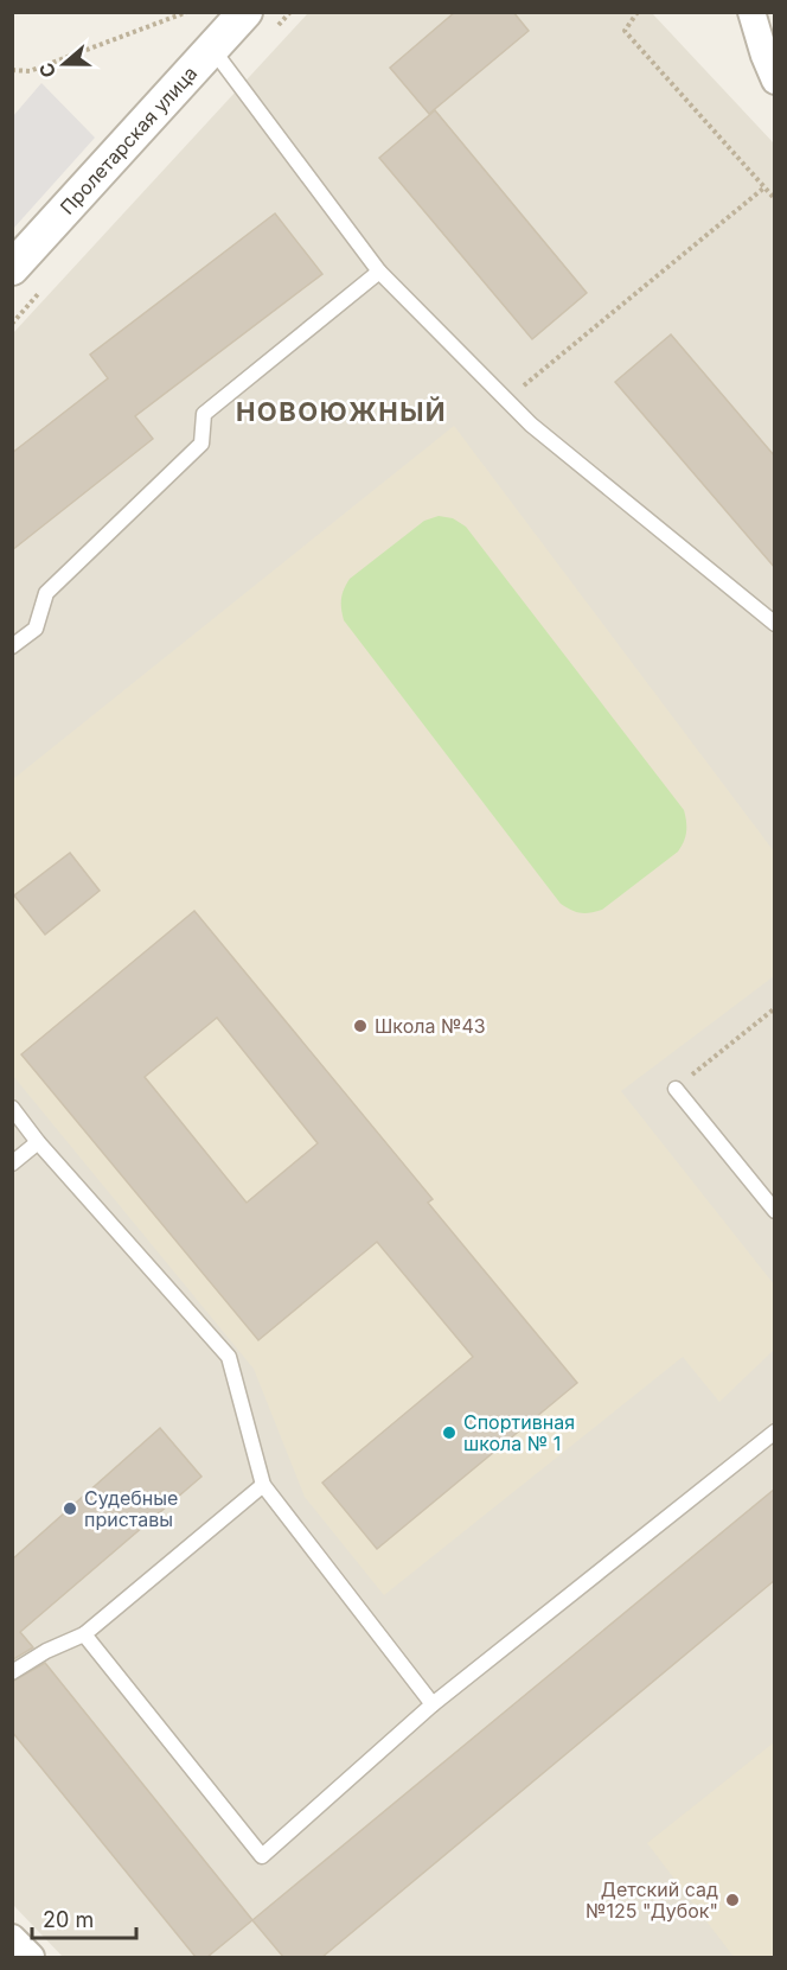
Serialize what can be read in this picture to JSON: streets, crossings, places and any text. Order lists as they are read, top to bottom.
{
  "streets": {
    "street": ["Пролетарская улица"]
  },
  "districts": ["НОВОЮЖНЫЙ"],
  "places": [
    "Школа №43",
    "Спортивная школа № 1",
    "Судебные приставы",
    "Детский сад №125 \"Дубок\""
  ],
  "scale_bar": "20 m",
  "north": "left"
}
